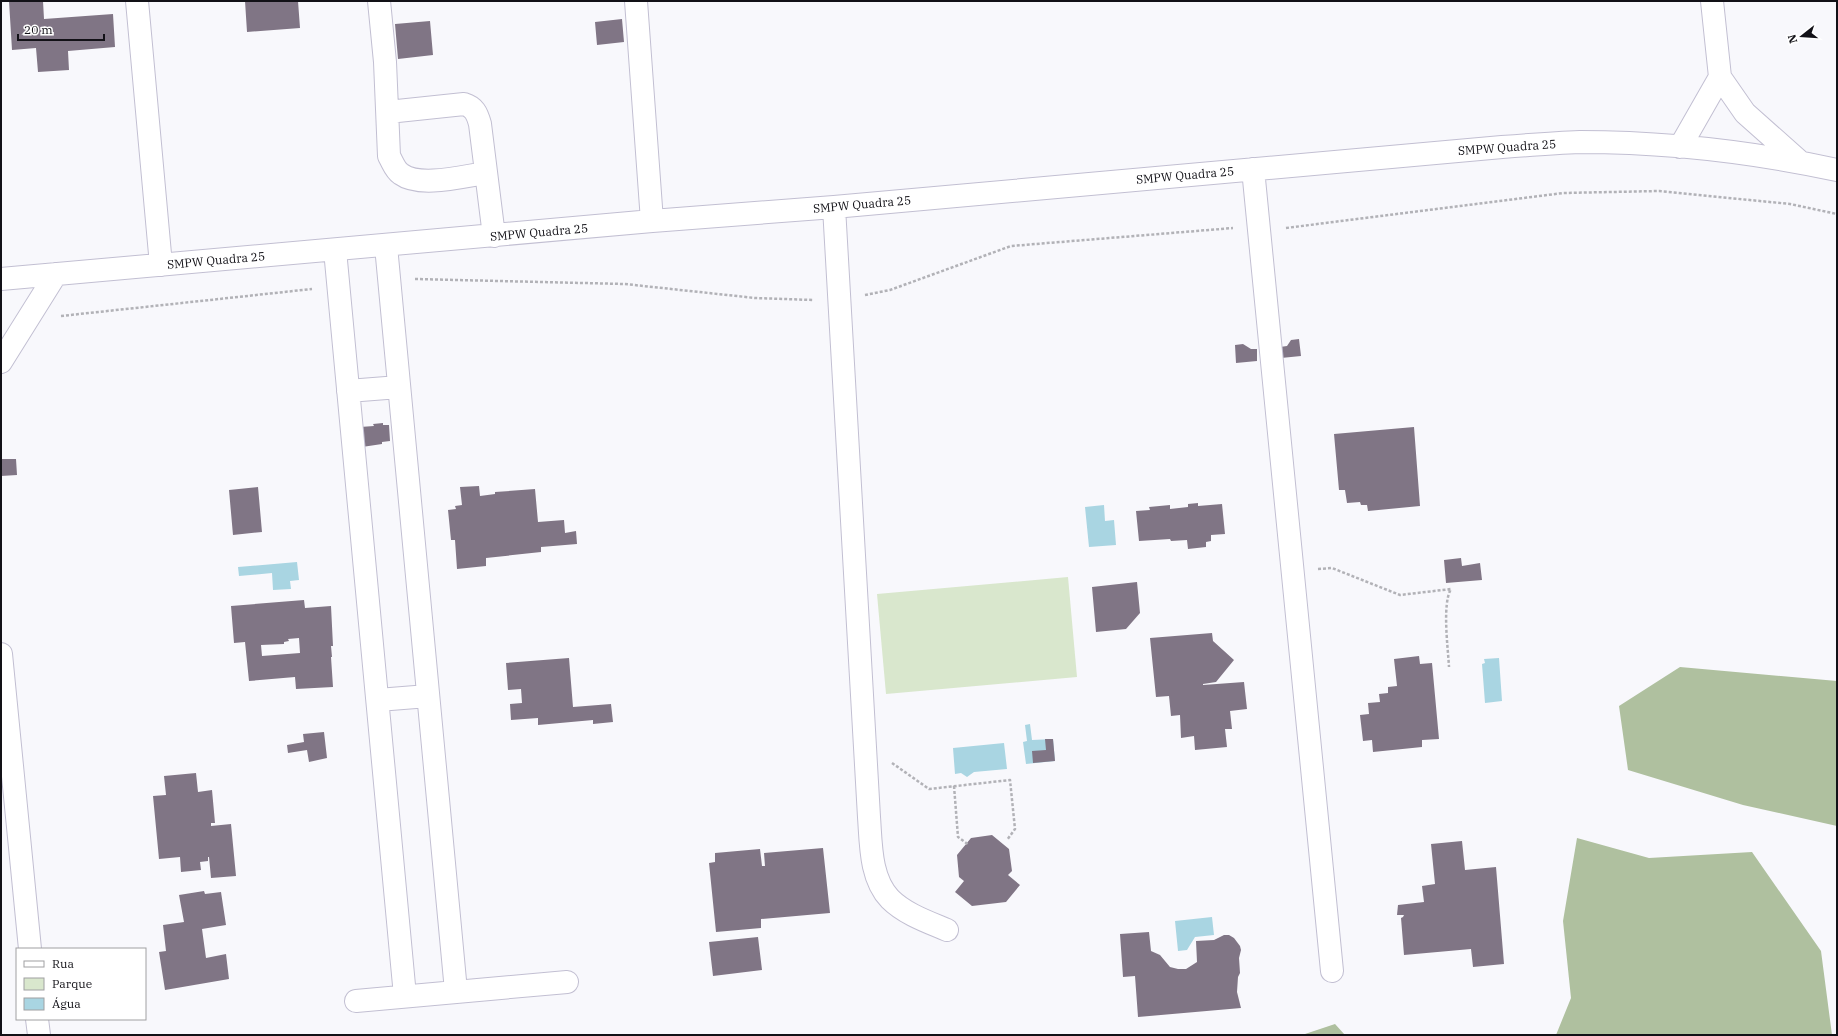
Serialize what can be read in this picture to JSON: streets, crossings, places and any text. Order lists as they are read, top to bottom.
{
  "streets": {
    "street": ["SMPW Quadra 25"]
  },
  "legend": ["Rua", "Parque", "Água"],
  "scale_bar": "20 m",
  "north": "left"
}
